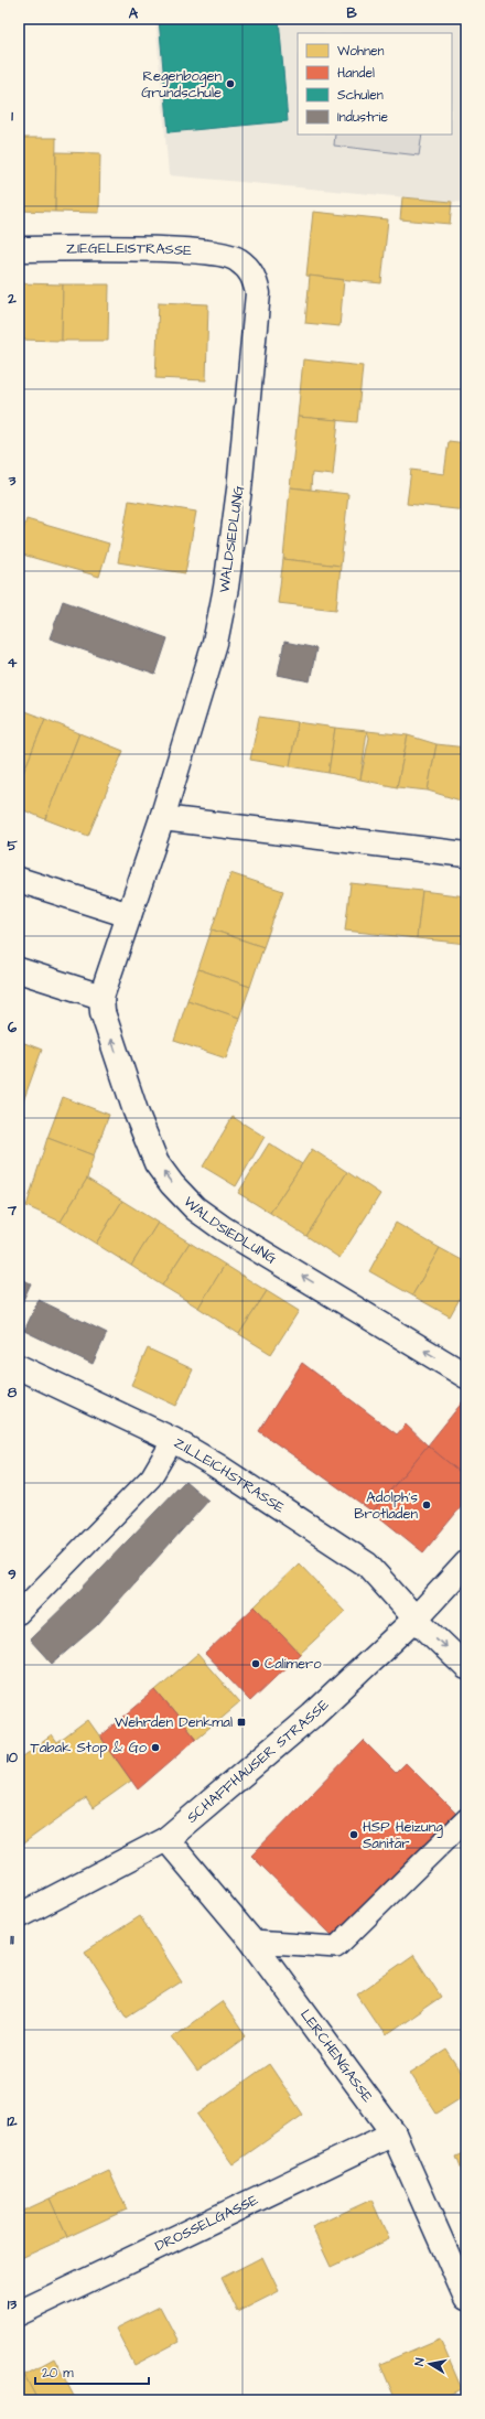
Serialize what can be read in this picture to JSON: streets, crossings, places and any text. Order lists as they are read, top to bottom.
{
  "streets": {
    "street": [
      "ZIEGELEISTRASSE",
      "WALDSIEDLUNG",
      "ZILLEICHSTRASSE",
      "SCHAFFHAUSER STRASSE",
      "LERCHENGASSE",
      "DROSSELGASSE"
    ]
  },
  "crossings": [
    ["ZIEGELEISTRASSE", "WALDSIEDLUNG"],
    ["ZILLEICHSTRASSE", "SCHAFFHAUSER STRASSE"],
    ["SCHAFFHAUSER STRASSE", "LERCHENGASSE"],
    ["LERCHENGASSE", "DROSSELGASSE"]
  ],
  "one_way": ["WALDSIEDLUNG"],
  "places": {
    "other": [
      "Regenbogen Grundschule",
      "Adolph’s Brotladen",
      "Calimero",
      "Tabak Stop & Go",
      "HSP Heizung Sanitär"
    ],
    "transit": ["Wehrden Denkmal"]
  },
  "legend": [
    "Wohnen",
    "Handel",
    "Schulen",
    "Industrie"
  ],
  "scale_bar": "20 m",
  "north": "left",
  "grid": {
    "columns": ["A", "B"],
    "rows": [
      "1",
      "2",
      "3",
      "4",
      "5",
      "6",
      "7",
      "8",
      "9",
      "10",
      "11",
      "12",
      "13"
    ]
  }
}
